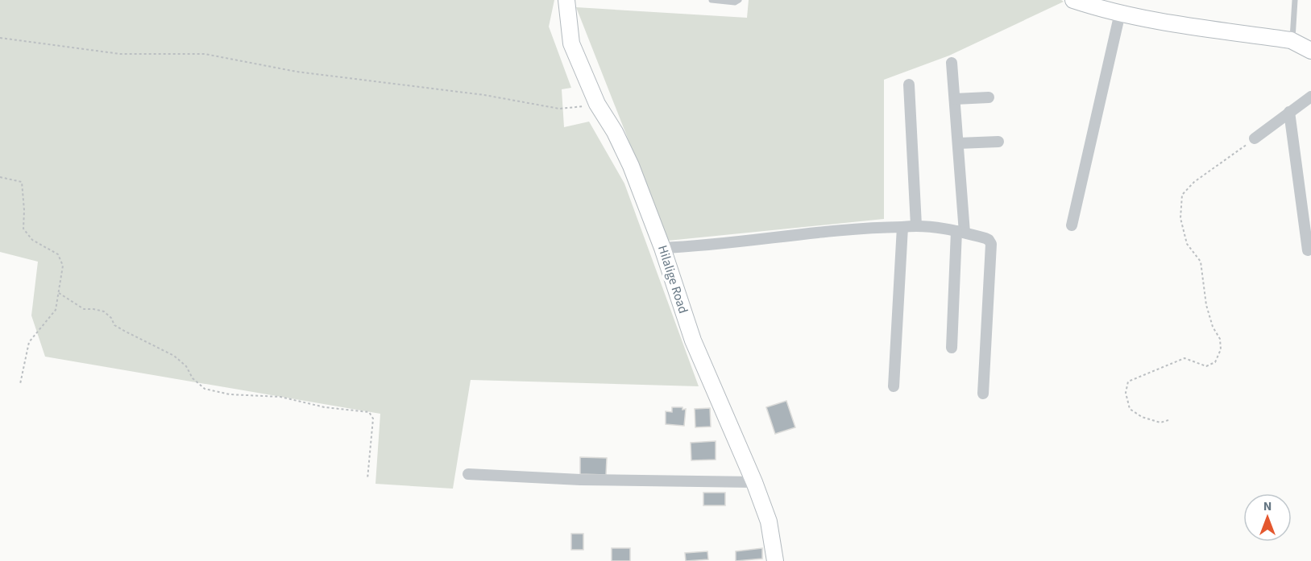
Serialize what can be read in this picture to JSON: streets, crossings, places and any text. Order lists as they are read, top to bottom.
{
  "streets": {
    "street": ["Hilalige Road"]
  },
  "north": "top"
}
